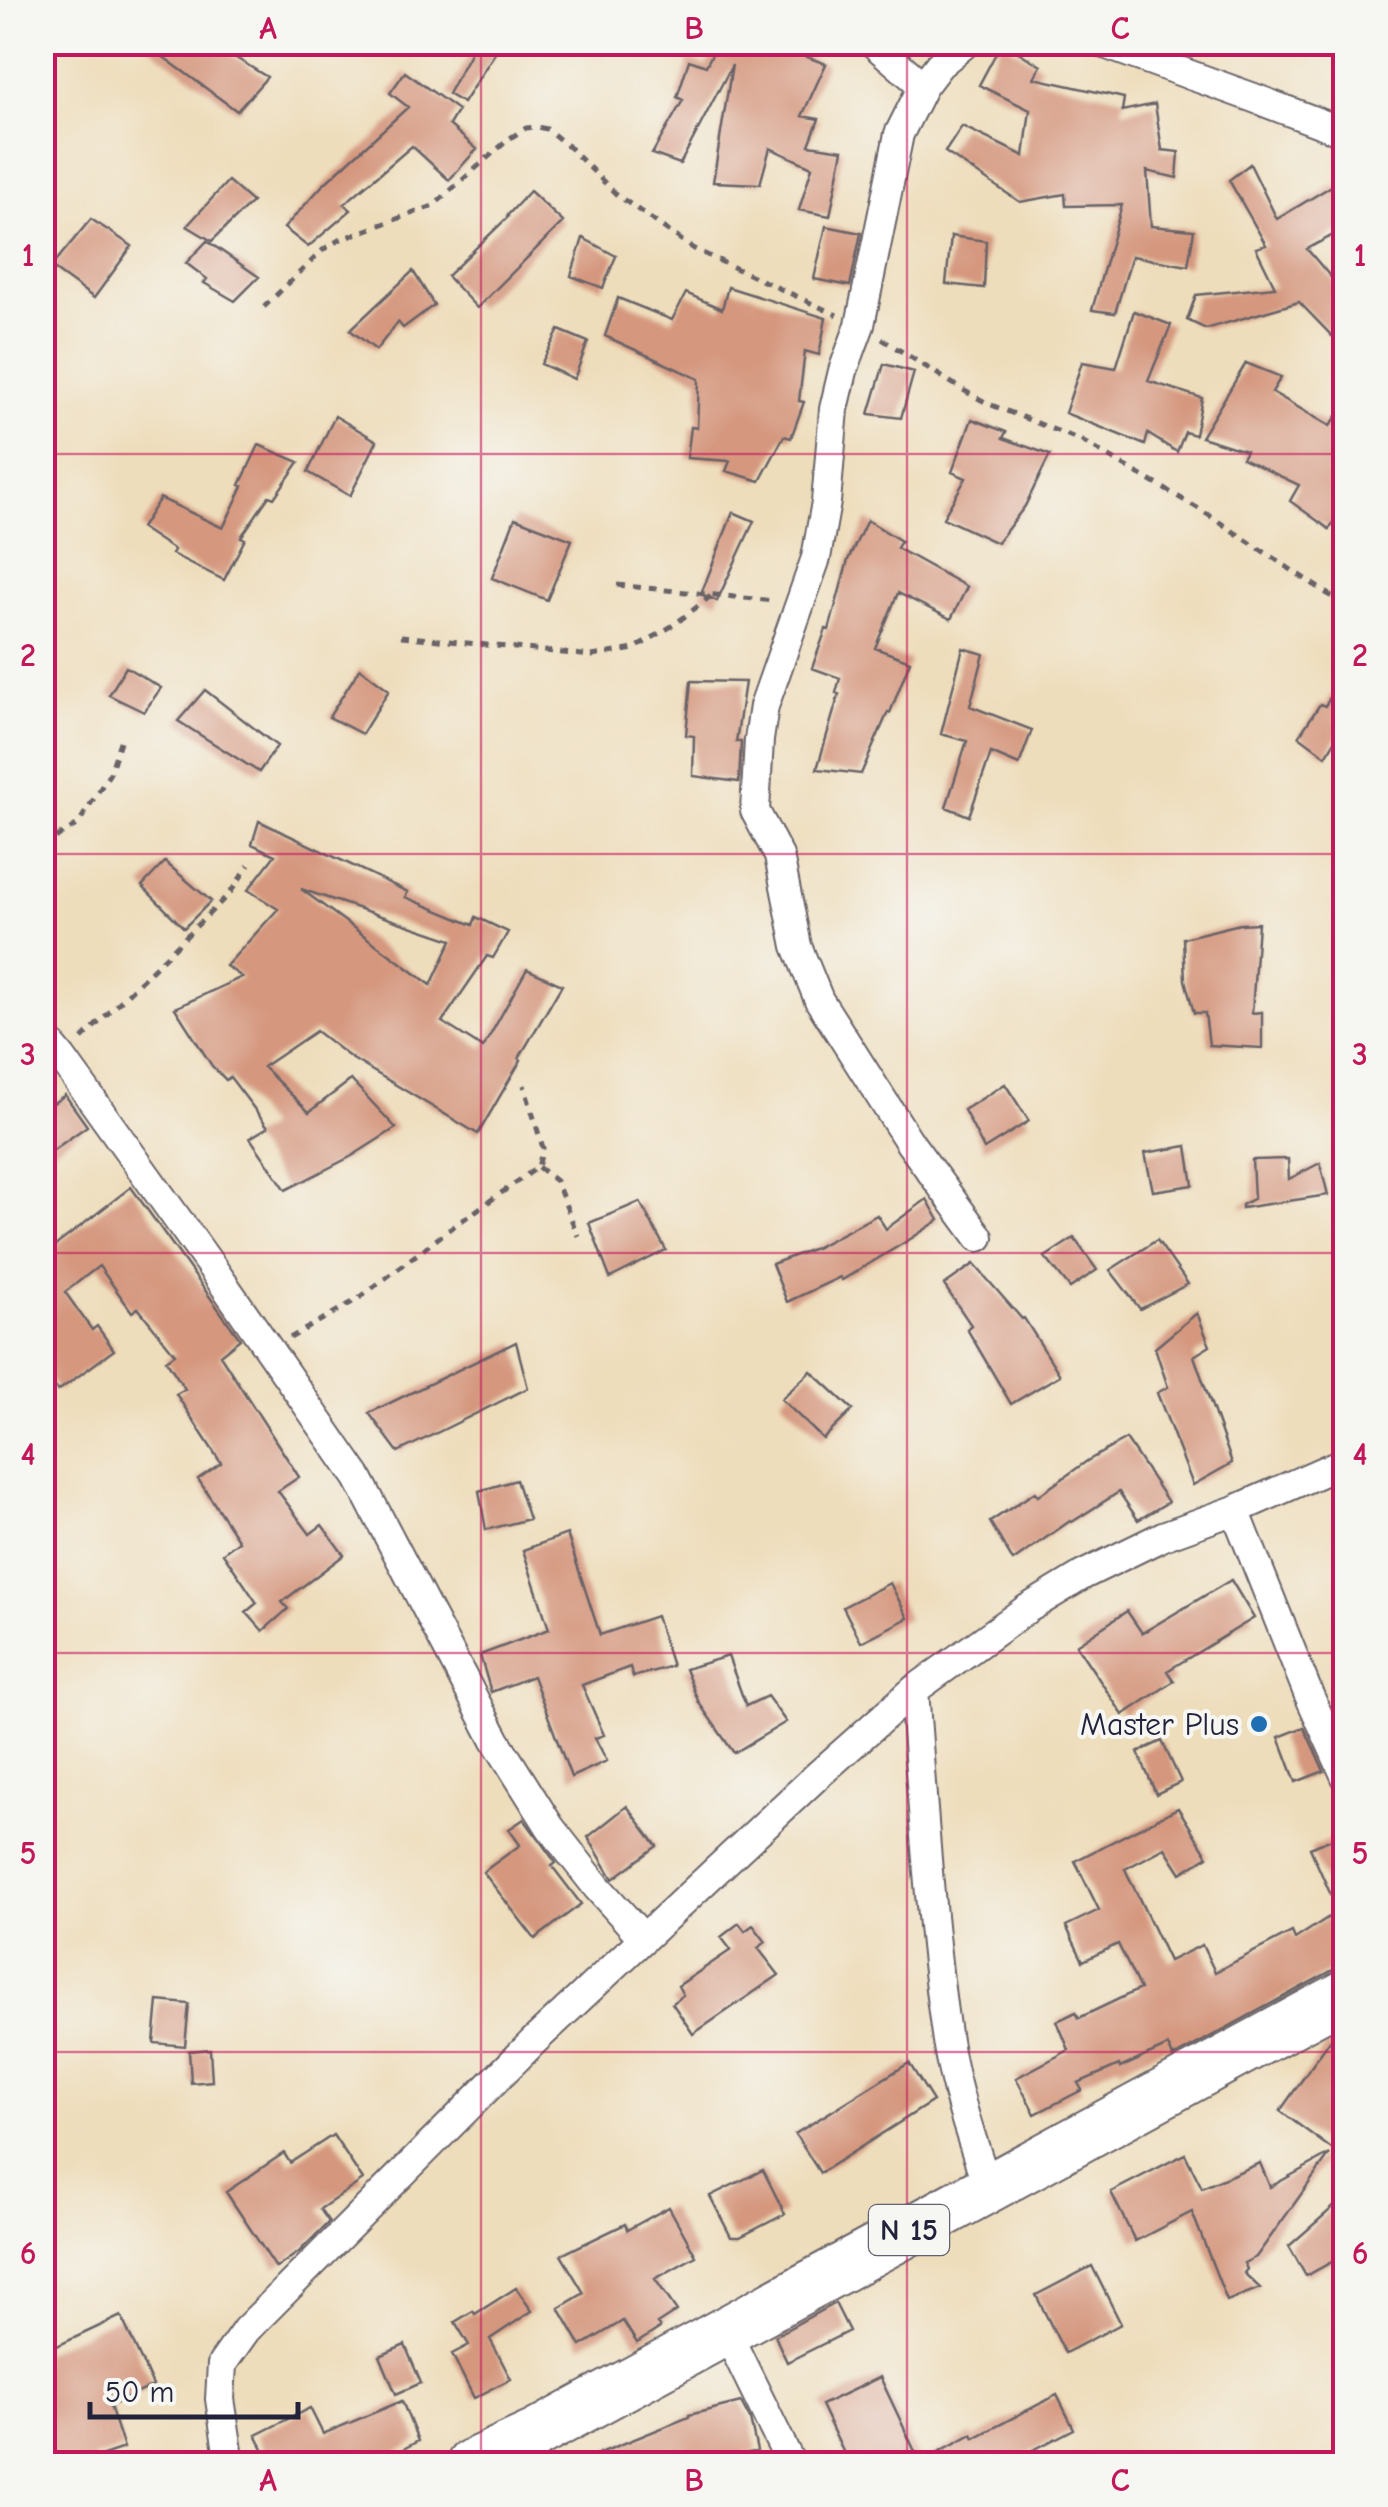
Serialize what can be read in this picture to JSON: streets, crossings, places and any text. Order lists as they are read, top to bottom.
{
  "streets": {
    "highway": ["N 15"]
  },
  "places": ["Master Plus"],
  "scale_bar": "50 m",
  "grid": {
    "columns": ["A", "B", "C"],
    "rows": [
      "1",
      "2",
      "3",
      "4",
      "5",
      "6"
    ]
  }
}
